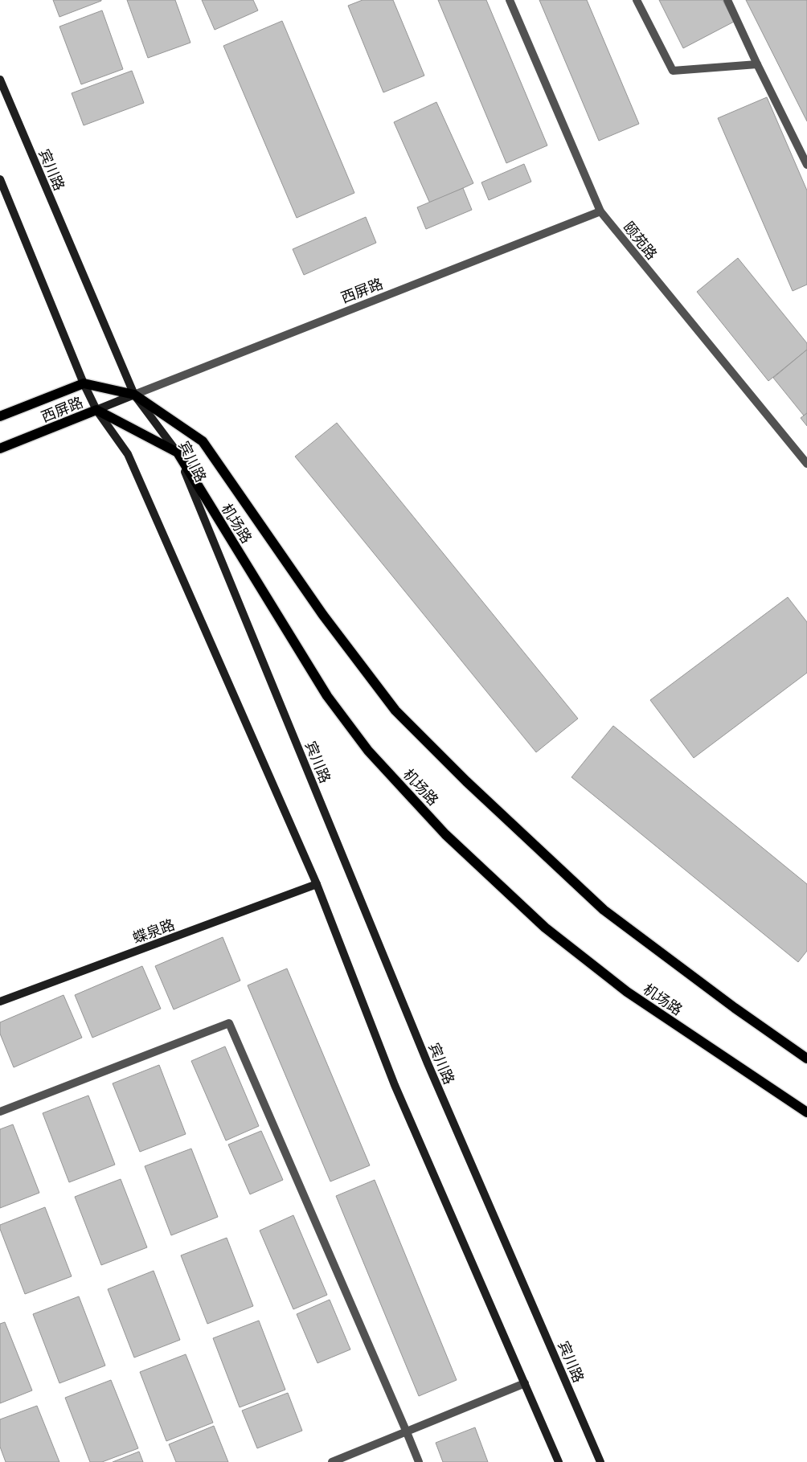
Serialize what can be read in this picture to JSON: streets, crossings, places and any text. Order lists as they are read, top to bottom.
{
  "streets": {
    "main road": [
      "宾川路",
      "西屏路",
      "机场路",
      "蝶泉路"
    ],
    "street": ["颐苑路"]
  },
  "crossings": [
    ["宾川路", "西屏路"],
    ["宾川路", "机场路"],
    ["颐苑路", "西屏路"],
    ["西屏路", "机场路"]
  ]
}
